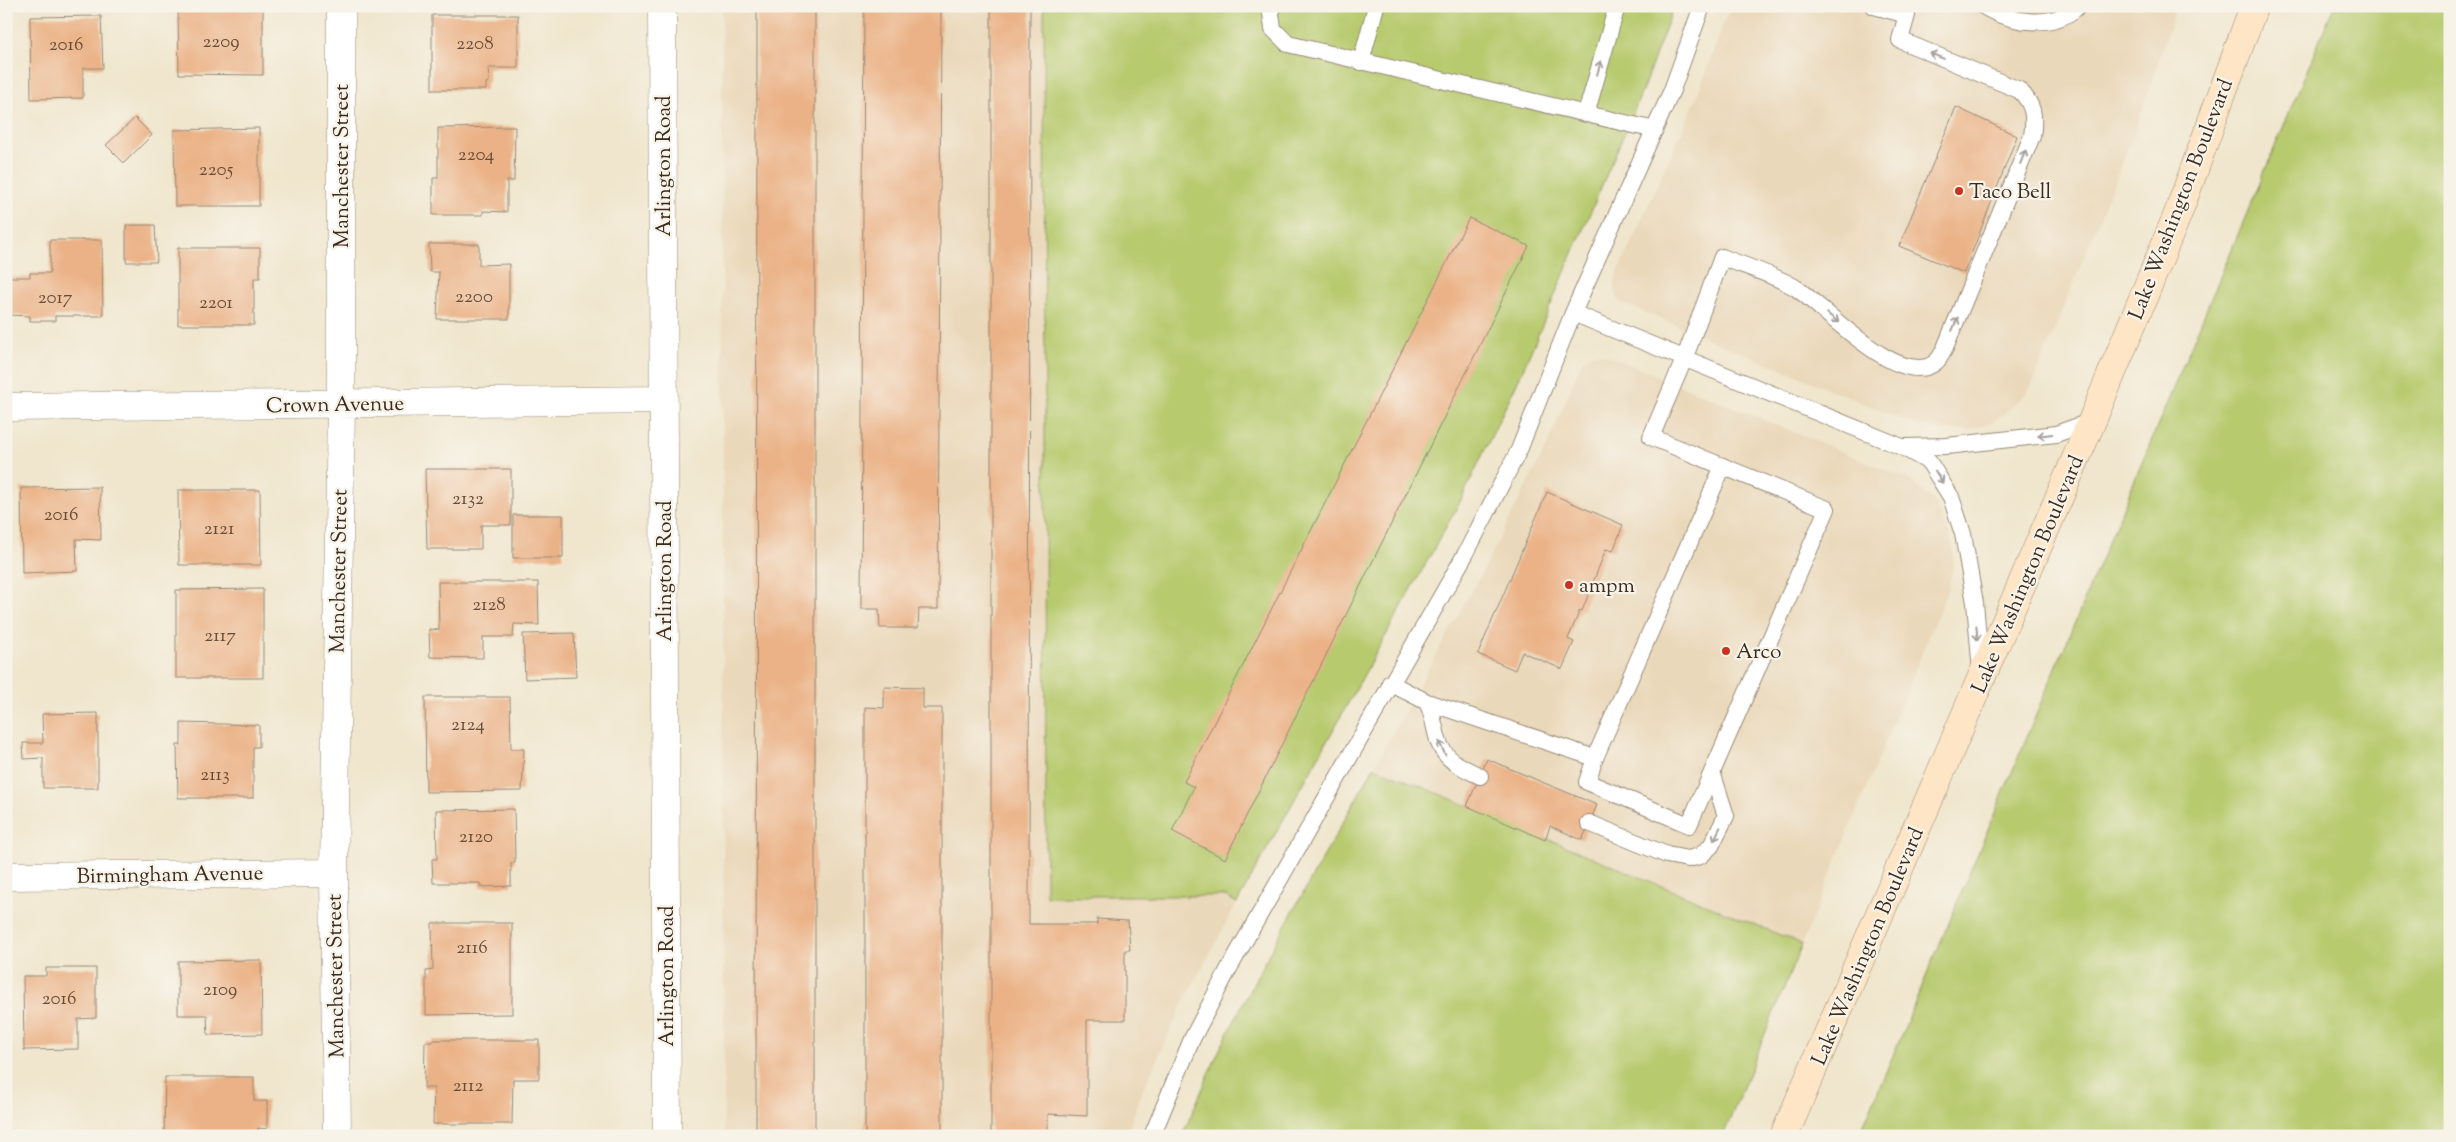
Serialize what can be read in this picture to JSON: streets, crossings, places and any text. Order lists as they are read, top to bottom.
{
  "streets": {
    "main road": ["Lake Washington Boulevard"],
    "street": [
      "Manchester Street",
      "Arlington Road",
      "Crown Avenue",
      "Birmingham Avenue"
    ]
  },
  "crossings": [
    ["Manchester Street", "Crown Avenue"],
    ["Manchester Street", "Birmingham Avenue"],
    ["Arlington Road", "Crown Avenue"]
  ],
  "places": ["Taco Bell", "ampm", "Arco"],
  "house_numbers": [
    "2209",
    "2208",
    "2016",
    "2204",
    "2205",
    "2200",
    "2017",
    "2201",
    "2132",
    "2016",
    "2121",
    "2128",
    "2117",
    "2124",
    "2113",
    "2120",
    "2116",
    "2109",
    "2016",
    "2112"
  ]
}
